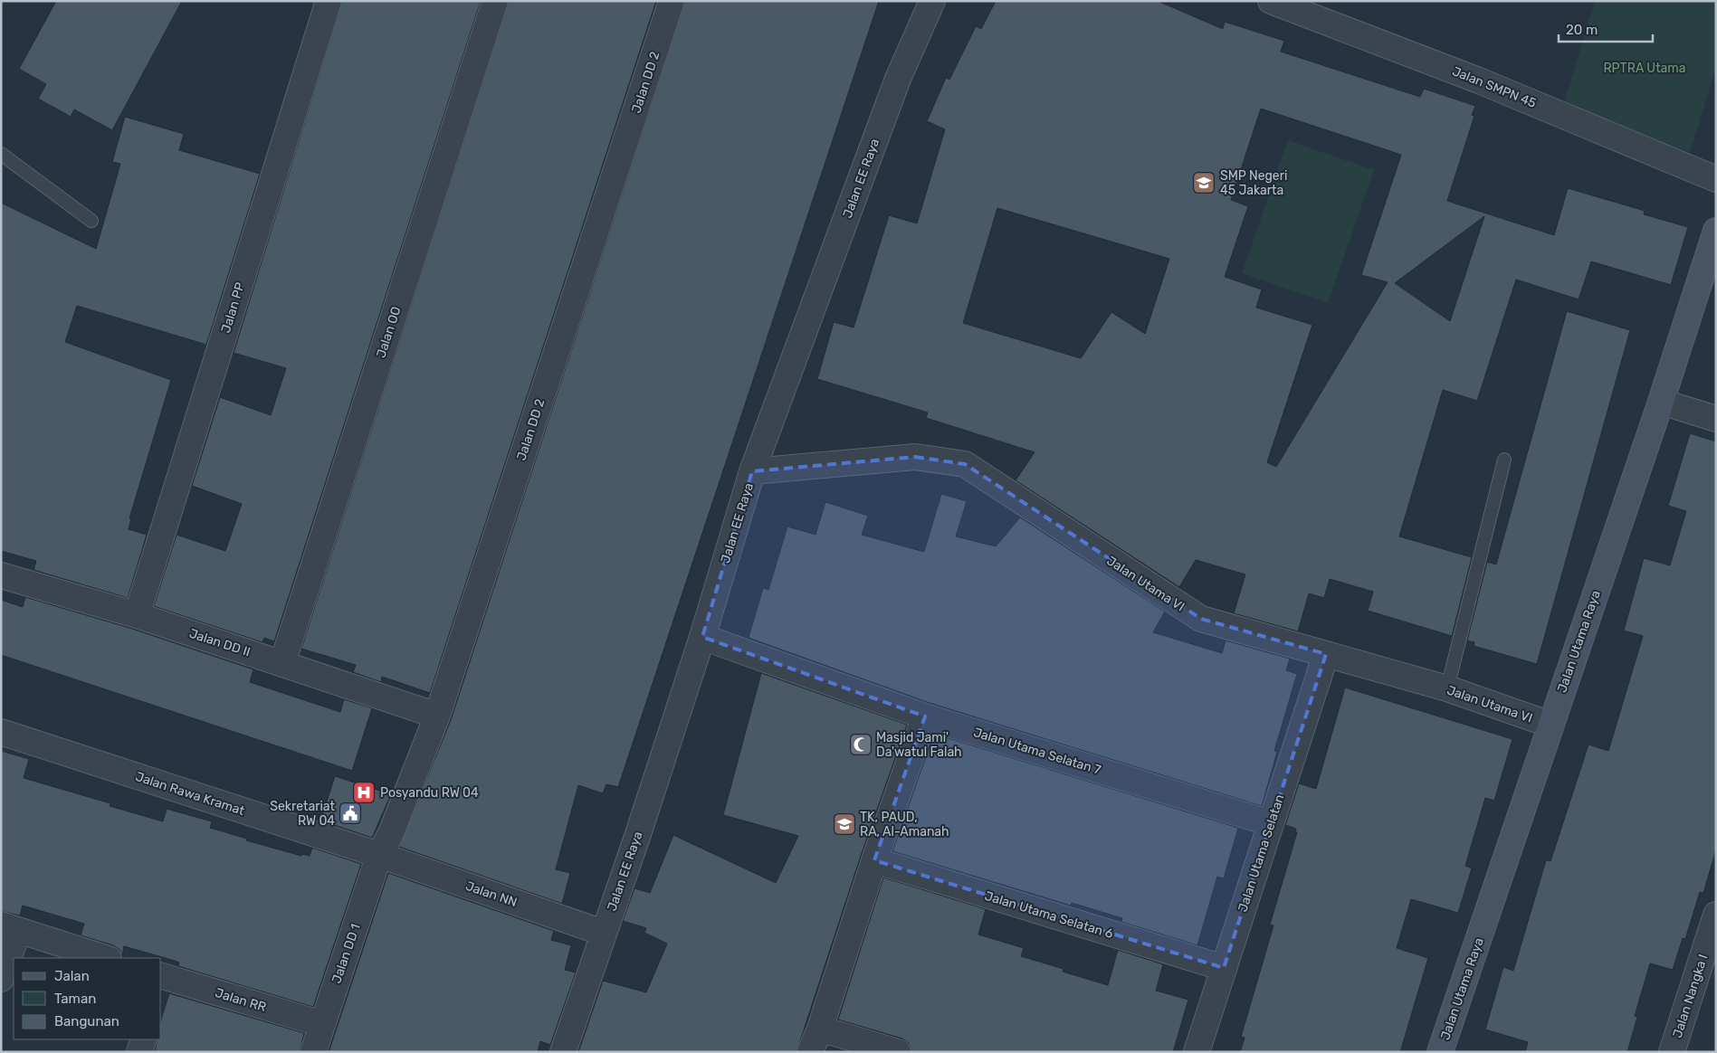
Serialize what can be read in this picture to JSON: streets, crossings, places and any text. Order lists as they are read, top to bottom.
{
  "streets": {
    "main road": ["Jalan Utama Raya"],
    "street": [
      "Jalan DD 2",
      "Jalan SMPN 45",
      "Jalan EE Raya",
      "Jalan PP",
      "Jalan OO",
      "Jalan Utama VI",
      "Jalan DD II",
      "Jalan Utama Selatan 7",
      "Jalan Rawa Kramat",
      "Jalan Utama Selatan",
      "Jalan NN",
      "Jalan Utama Selatan 6",
      "Jalan DD 1",
      "Jalan Nangka I",
      "Jalan RR"
    ]
  },
  "crossings": [
    ["Jalan DD 2", "Jalan DD II"],
    ["Jalan DD 2", "Jalan Rawa Kramat"],
    ["Jalan DD 2", "Jalan NN"],
    ["Jalan DD 2", "Jalan DD 1"],
    ["Jalan EE Raya", "Jalan Utama VI"],
    ["Jalan EE Raya", "Jalan Utama Selatan 7"],
    ["Jalan EE Raya", "Jalan NN"],
    ["Jalan PP", "Jalan DD II"],
    ["Jalan OO", "Jalan DD II"],
    ["Jalan Utama VI", "Jalan Utama Raya"],
    ["Jalan Utama VI", "Jalan Utama Selatan"],
    ["Jalan Utama Selatan 7", "Jalan Utama Selatan"],
    ["Jalan Rawa Kramat", "Jalan NN"],
    ["Jalan Rawa Kramat", "Jalan DD 1"],
    ["Jalan Utama Selatan", "Jalan Utama Selatan 6"],
    ["Jalan NN", "Jalan DD 1"],
    ["Jalan DD 1", "Jalan RR"]
  ],
  "parks": ["RPTRA Utama"],
  "places": {
    "school or university": ["SMP Negeri 45 Jakarta", "TK, PAUD, RA, Al-Amanah"],
    "mosque": ["Masjid Jami' Da'watul Falah"],
    "hospital": ["Posyandu RW 04"],
    "public building": ["Sekretariat RW 04"]
  },
  "legend": ["Jalan", "Taman", "Bangunan"],
  "scale_bar": "20 m"
}
